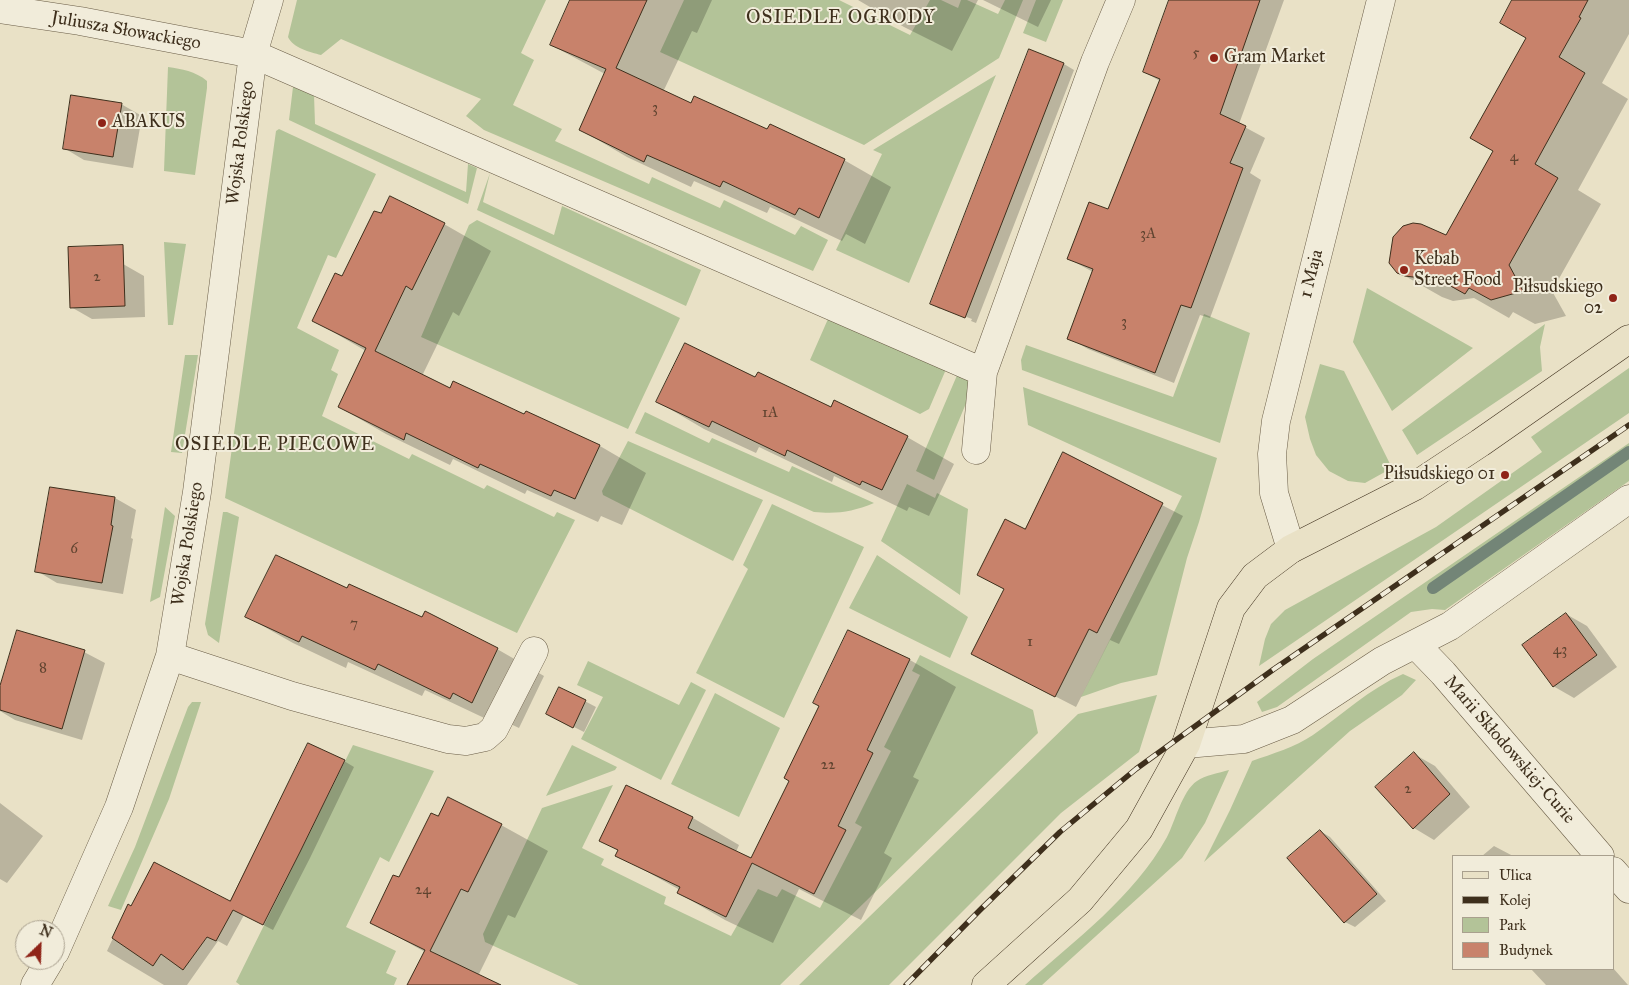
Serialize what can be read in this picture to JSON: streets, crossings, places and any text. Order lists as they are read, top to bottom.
{
  "streets": {
    "street": [
      "Juliusza Słowackiego",
      "Wojska Polskiego",
      "1 Maja",
      "Marii Skłodowskiej-Curie"
    ]
  },
  "crossings": [
    ["Juliusza Słowackiego", "Wojska Polskiego"]
  ],
  "districts": ["OSIEDLE OGRODY", "OSIEDLE PIECOWE"],
  "places": [
    "Gram Market",
    "ABAKUS",
    "Kebab Street Food",
    "Piłsudskiego 02",
    "Piłsudskiego 01"
  ],
  "house_numbers": [
    "5",
    "3",
    "4",
    "3A",
    "2",
    "3",
    "1A",
    "6",
    "7",
    "1",
    "43",
    "8",
    "22",
    "2",
    "24"
  ],
  "legend": [
    "Ulica",
    "Kolej",
    "Park",
    "Budynek"
  ],
  "north": "top right"
}
